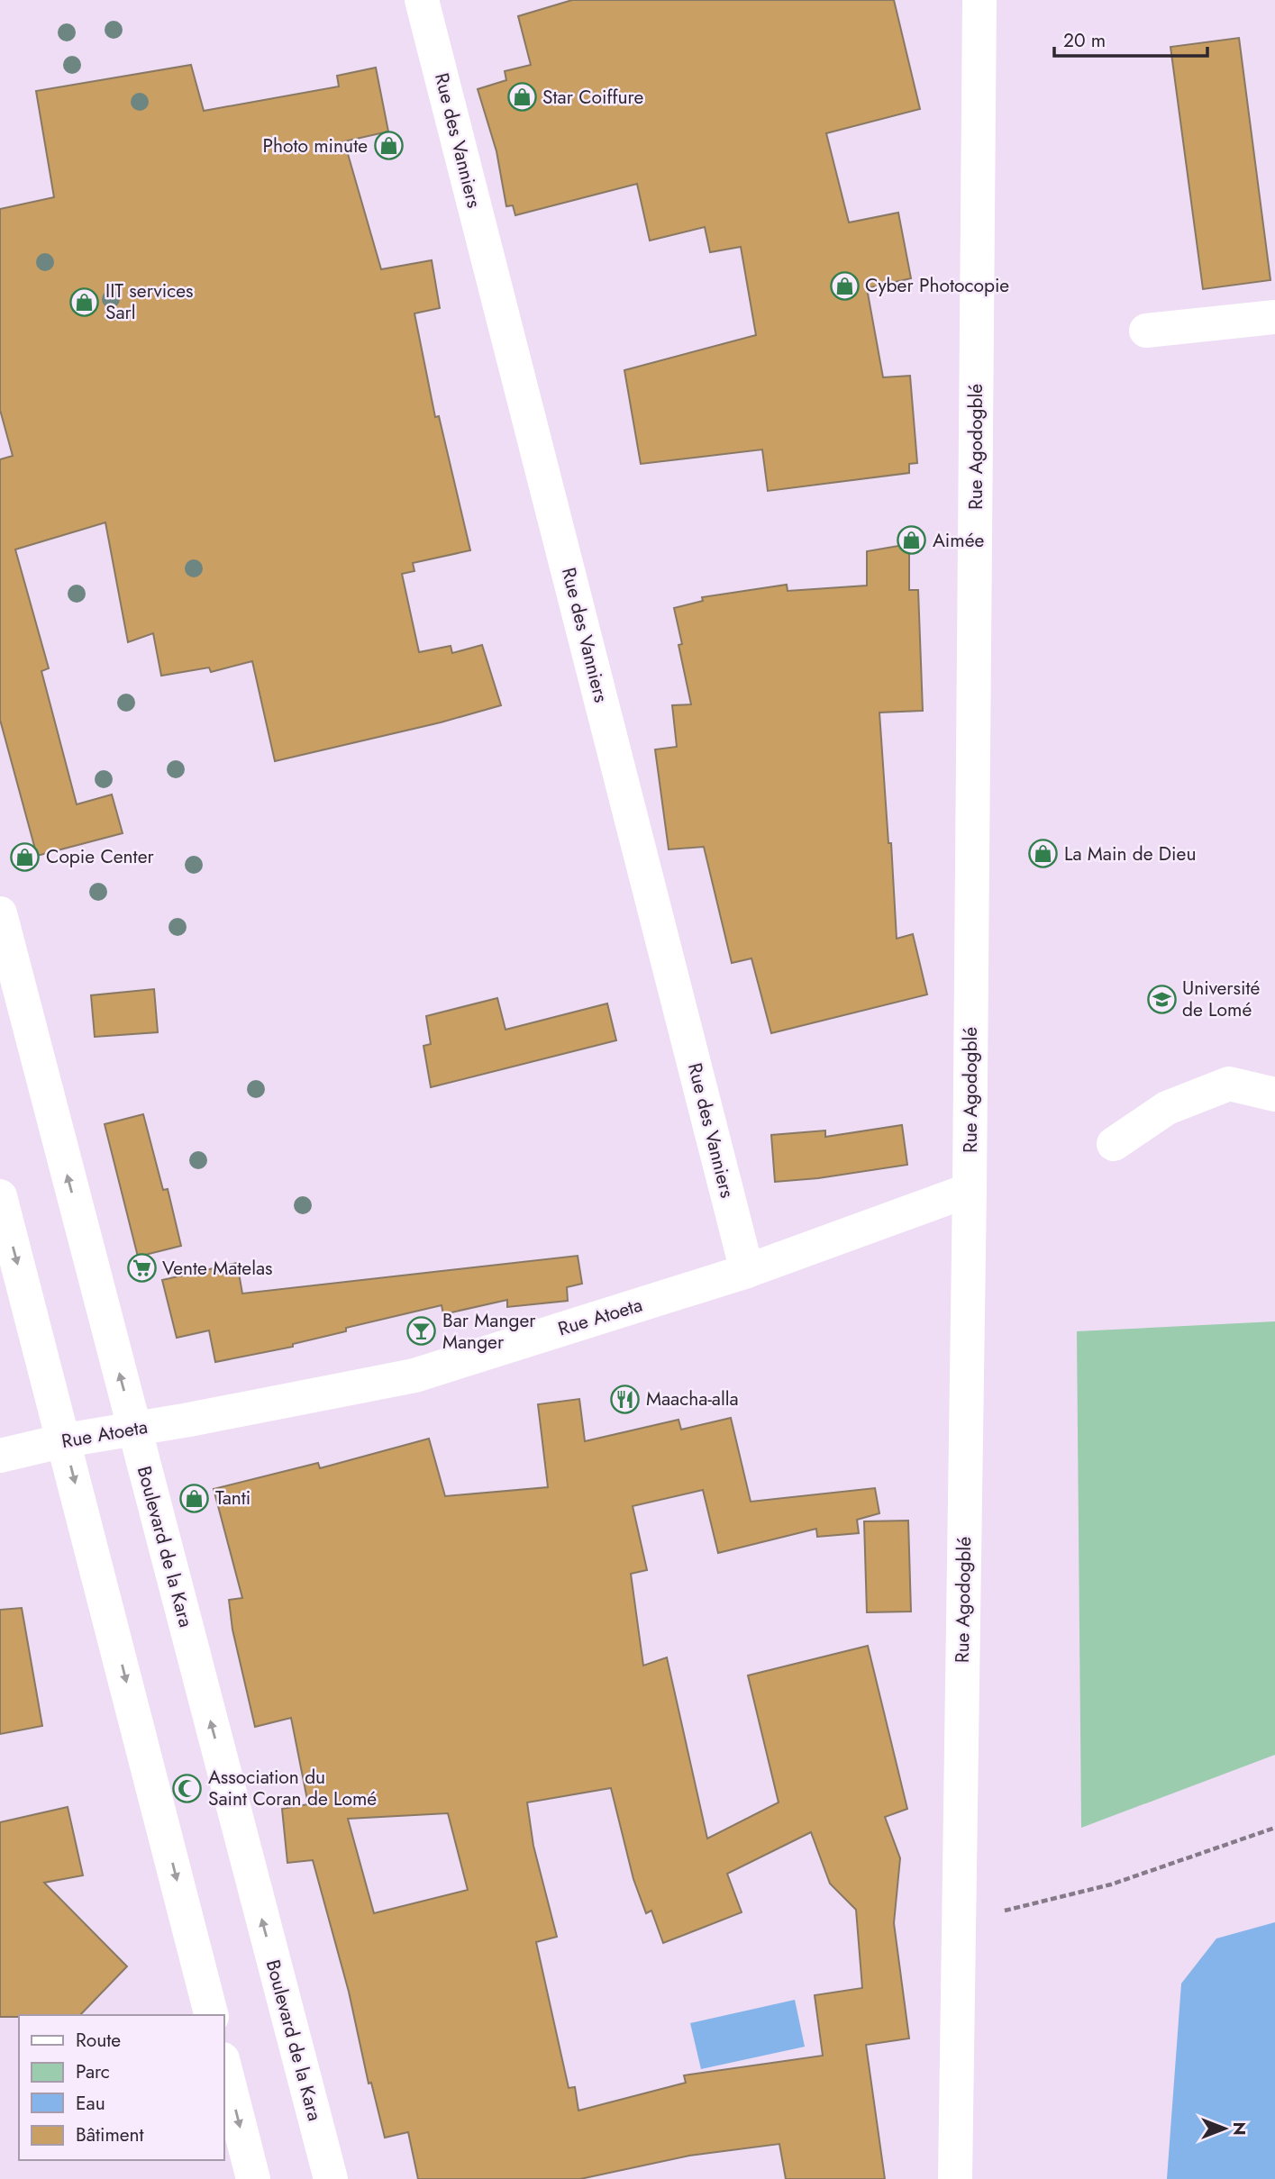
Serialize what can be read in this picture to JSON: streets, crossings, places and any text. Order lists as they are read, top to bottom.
{
  "streets": {
    "street": [
      "Rue des Vanniers",
      "Rue Agodogblé",
      "Rue Atoeta",
      "Boulevard de la Kara"
    ]
  },
  "crossings": [
    ["Rue des Vanniers", "Rue Atoeta"],
    ["Rue Agodogblé", "Rue Atoeta"],
    ["Rue Atoeta", "Boulevard de la Kara"]
  ],
  "places": {
    "shop": [
      "Star Coiffure",
      "Photo minute",
      "Cyber Photocopie",
      "IIT services Sarl",
      "Aimée",
      "La Main de Dieu",
      "Copie Center",
      "Tanti"
    ],
    "school or university": ["Université de Lomé"],
    "supermarket": ["Vente Matelas"],
    "bar": ["Bar Manger Manger"],
    "restaurant": ["Maacha-alla"],
    "mosque": ["Association du Saint Coran de Lomé"]
  },
  "legend": [
    "Route",
    "Parc",
    "Eau",
    "Bâtiment"
  ],
  "scale_bar": "20 m",
  "north": "right"
}
